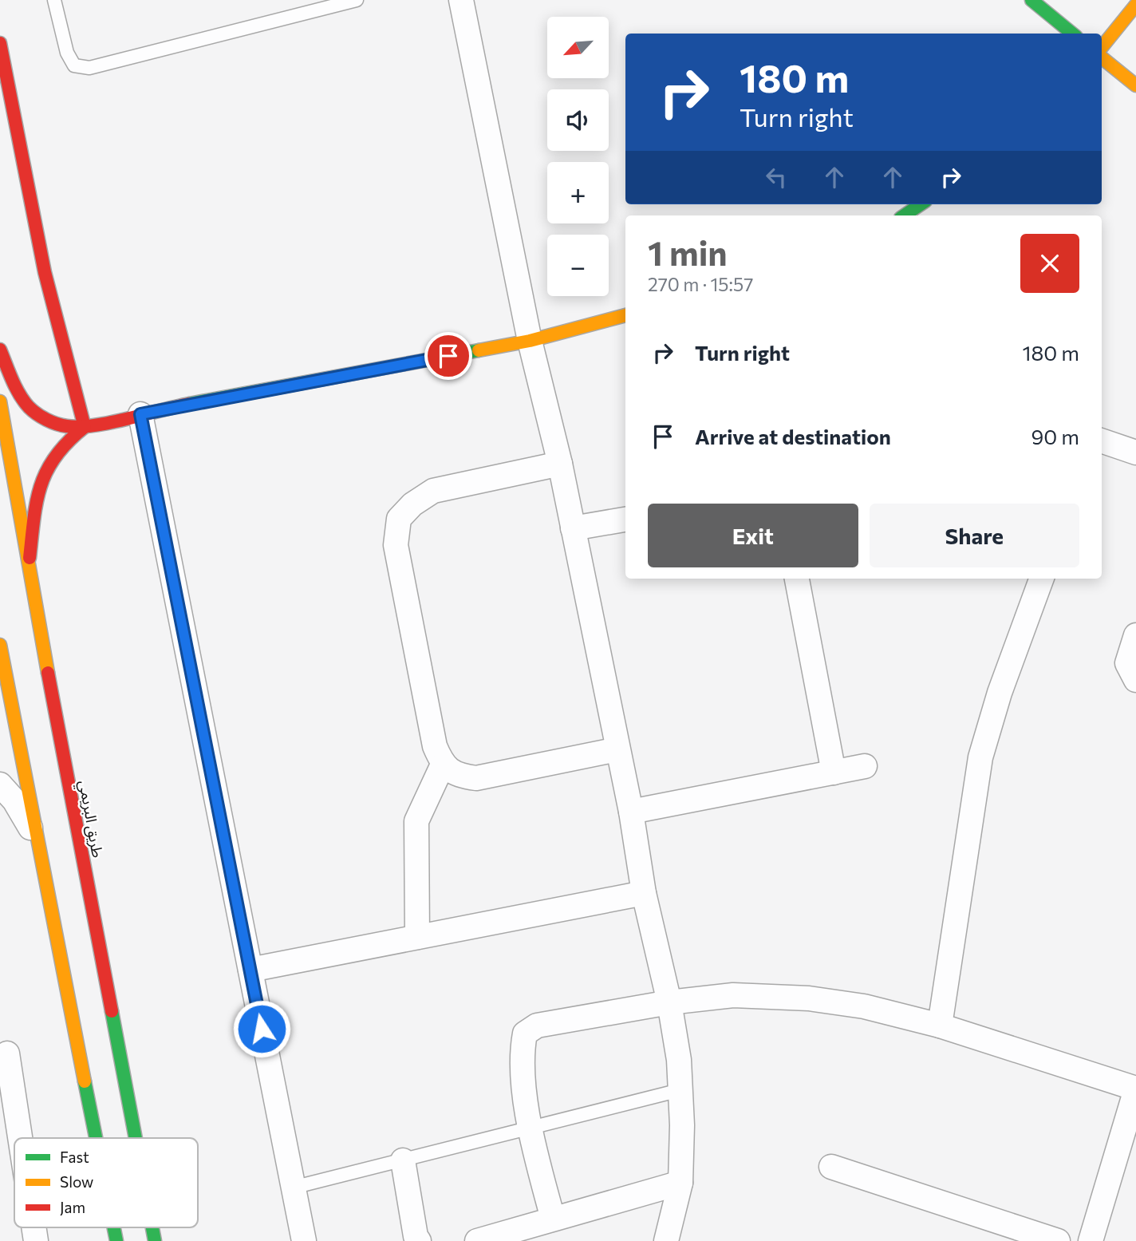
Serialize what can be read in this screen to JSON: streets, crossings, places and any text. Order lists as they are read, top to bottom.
{
  "streets": {
    "street": ["طريق البريمي"]
  },
  "legend": ["Fast", "Slow", "Jam"],
  "north": "bottom left",
  "page": {
    "map_buttons": ["+", "−"],
    "turn": ["180 m", "Turn right"],
    "heading": ["1 min", "270 m · 15:57"],
    "list": [
      {
        "name": "Turn right",
        "value": "180 m"
      },
      {
        "name": "Arrive at destination",
        "value": "90 m"
      }
    ],
    "buttons": ["Exit", "Share"]
  }
}
